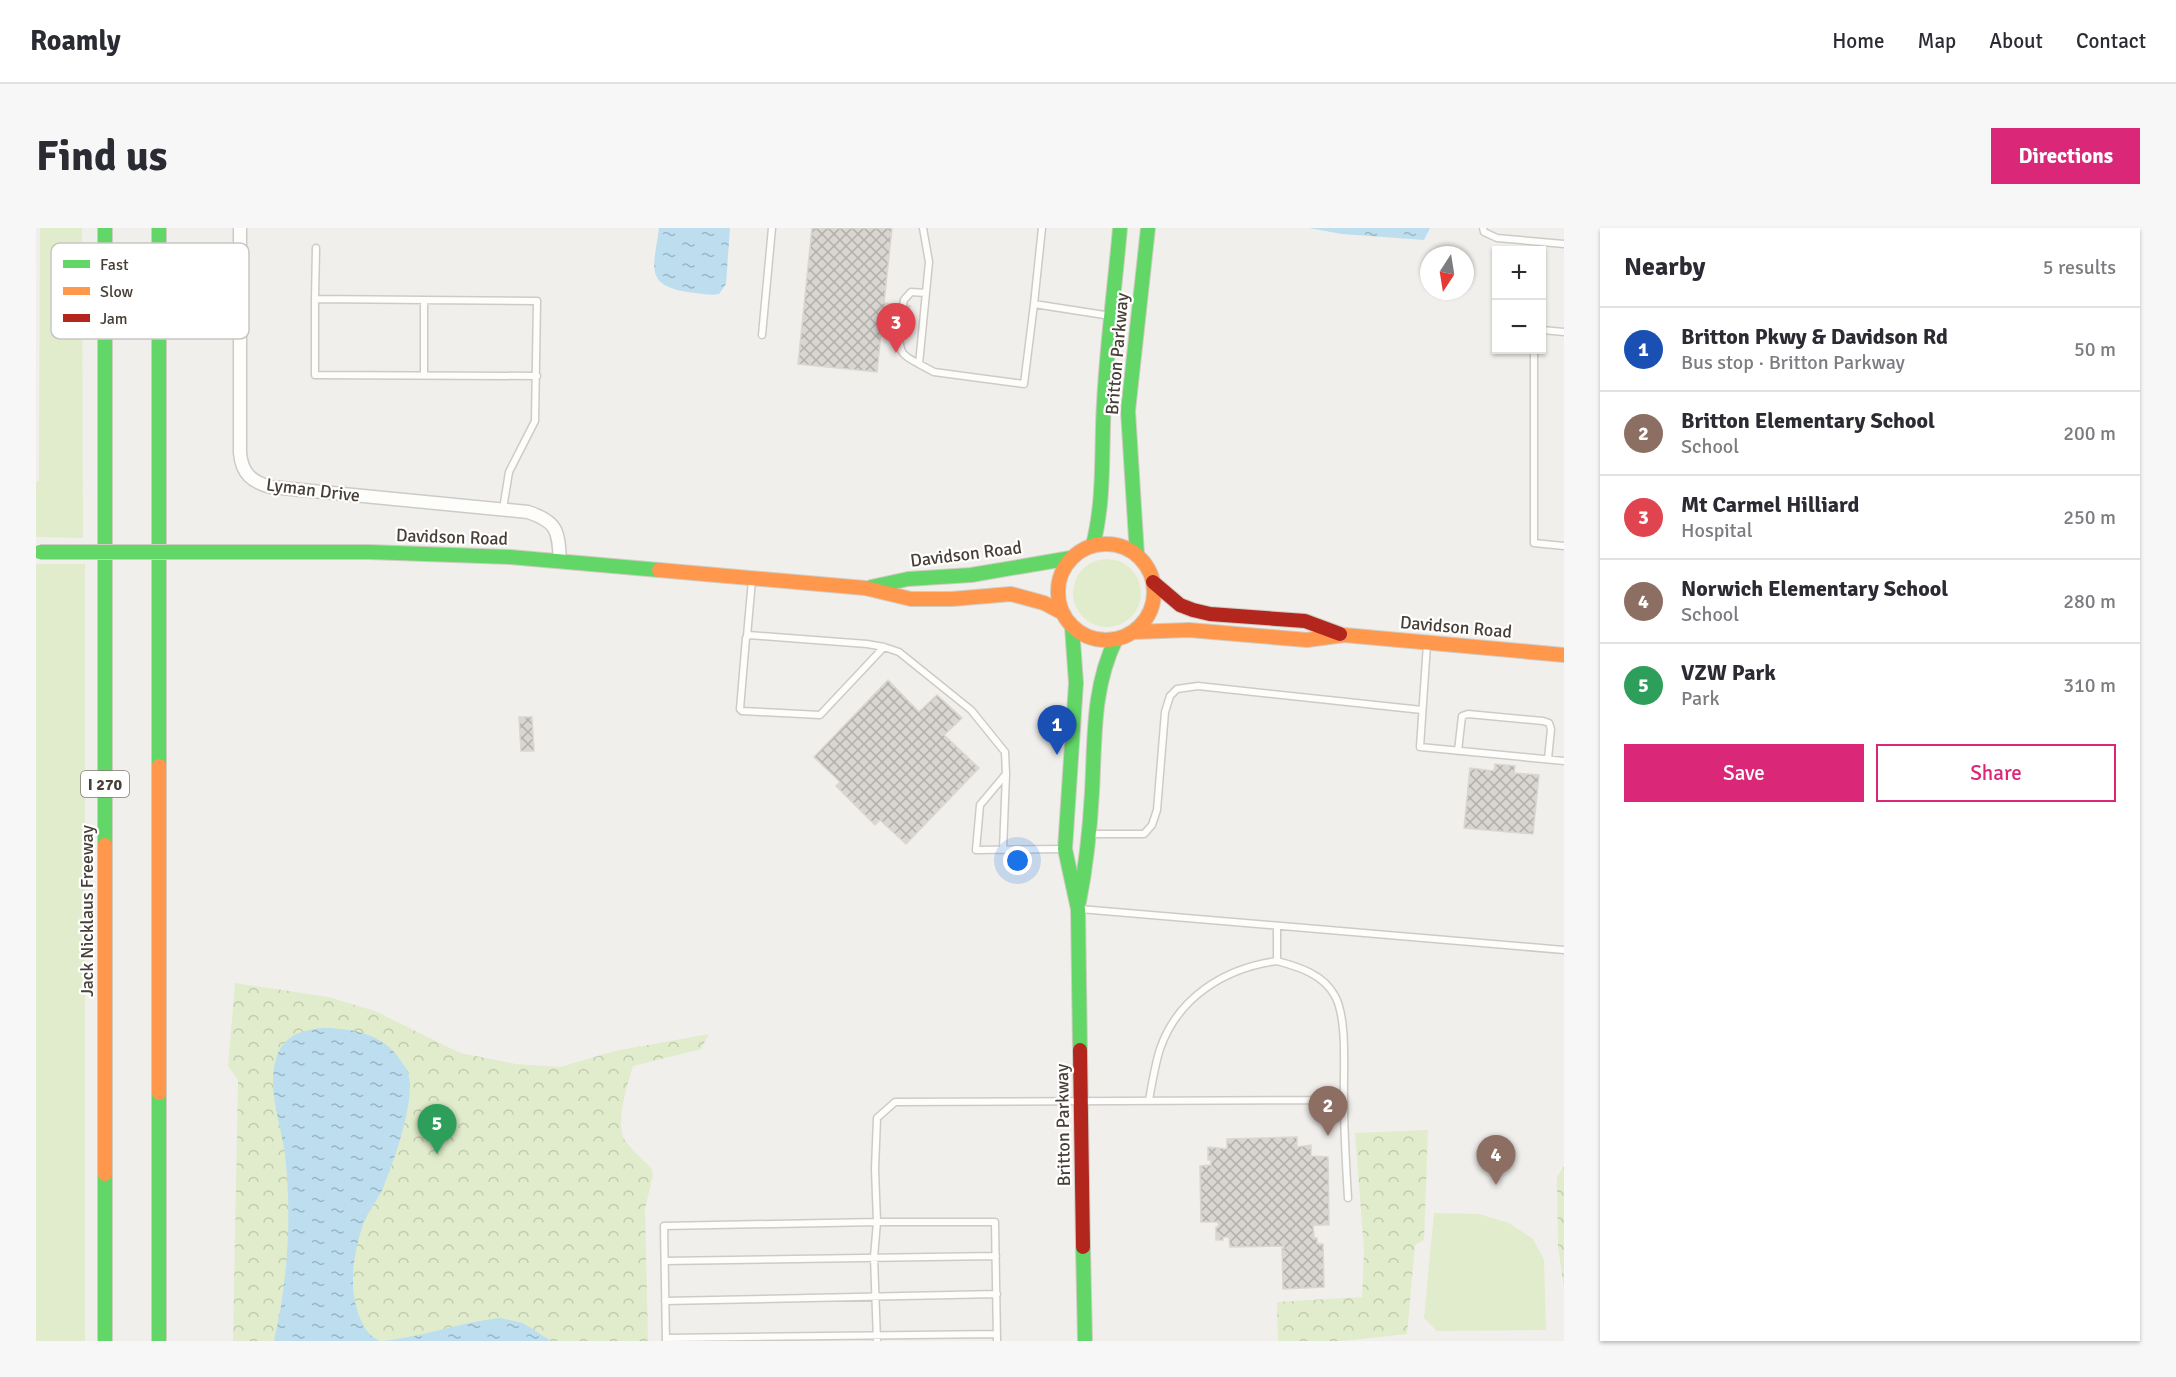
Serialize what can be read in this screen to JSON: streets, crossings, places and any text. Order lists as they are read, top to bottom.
{
  "streets": {
    "main road": [
      "Britton Parkway",
      "Davidson Road",
      "I 270",
      "Jack Nicklaus Freeway"
    ],
    "street": ["Lyman Drive"]
  },
  "crossings": [
    ["Britton Parkway", "Davidson Road"],
    ["Lyman Drive", "Davidson Road"]
  ],
  "legend": ["Fast", "Slow", "Jam"],
  "north": "bottom",
  "page": {
    "header": "Roamly",
    "nav": [
      "Home",
      "Map",
      "About",
      "Contact"
    ],
    "buttons": [
      "Directions",
      ["Save", "Share"]
    ],
    "title": "Find us",
    "heading": ["Nearby", "5 results"],
    "map_buttons": ["+", "−"],
    "pins": [
      "3",
      "1",
      "2",
      "5",
      "4"
    ],
    "list": [
      {
        "mark": "1",
        "name": "Britton Pkwy & Davidson Rd",
        "note": "Bus stop · Britton Parkway",
        "value": "50 m"
      },
      {
        "mark": "2",
        "name": "Britton Elementary School",
        "note": "School",
        "value": "200 m"
      },
      {
        "mark": "3",
        "name": "Mt Carmel Hilliard",
        "note": "Hospital",
        "value": "250 m"
      },
      {
        "mark": "4",
        "name": "Norwich Elementary School",
        "note": "School",
        "value": "280 m"
      },
      {
        "mark": "5",
        "name": "VZW Park",
        "note": "Park",
        "value": "310 m"
      }
    ]
  }
}
